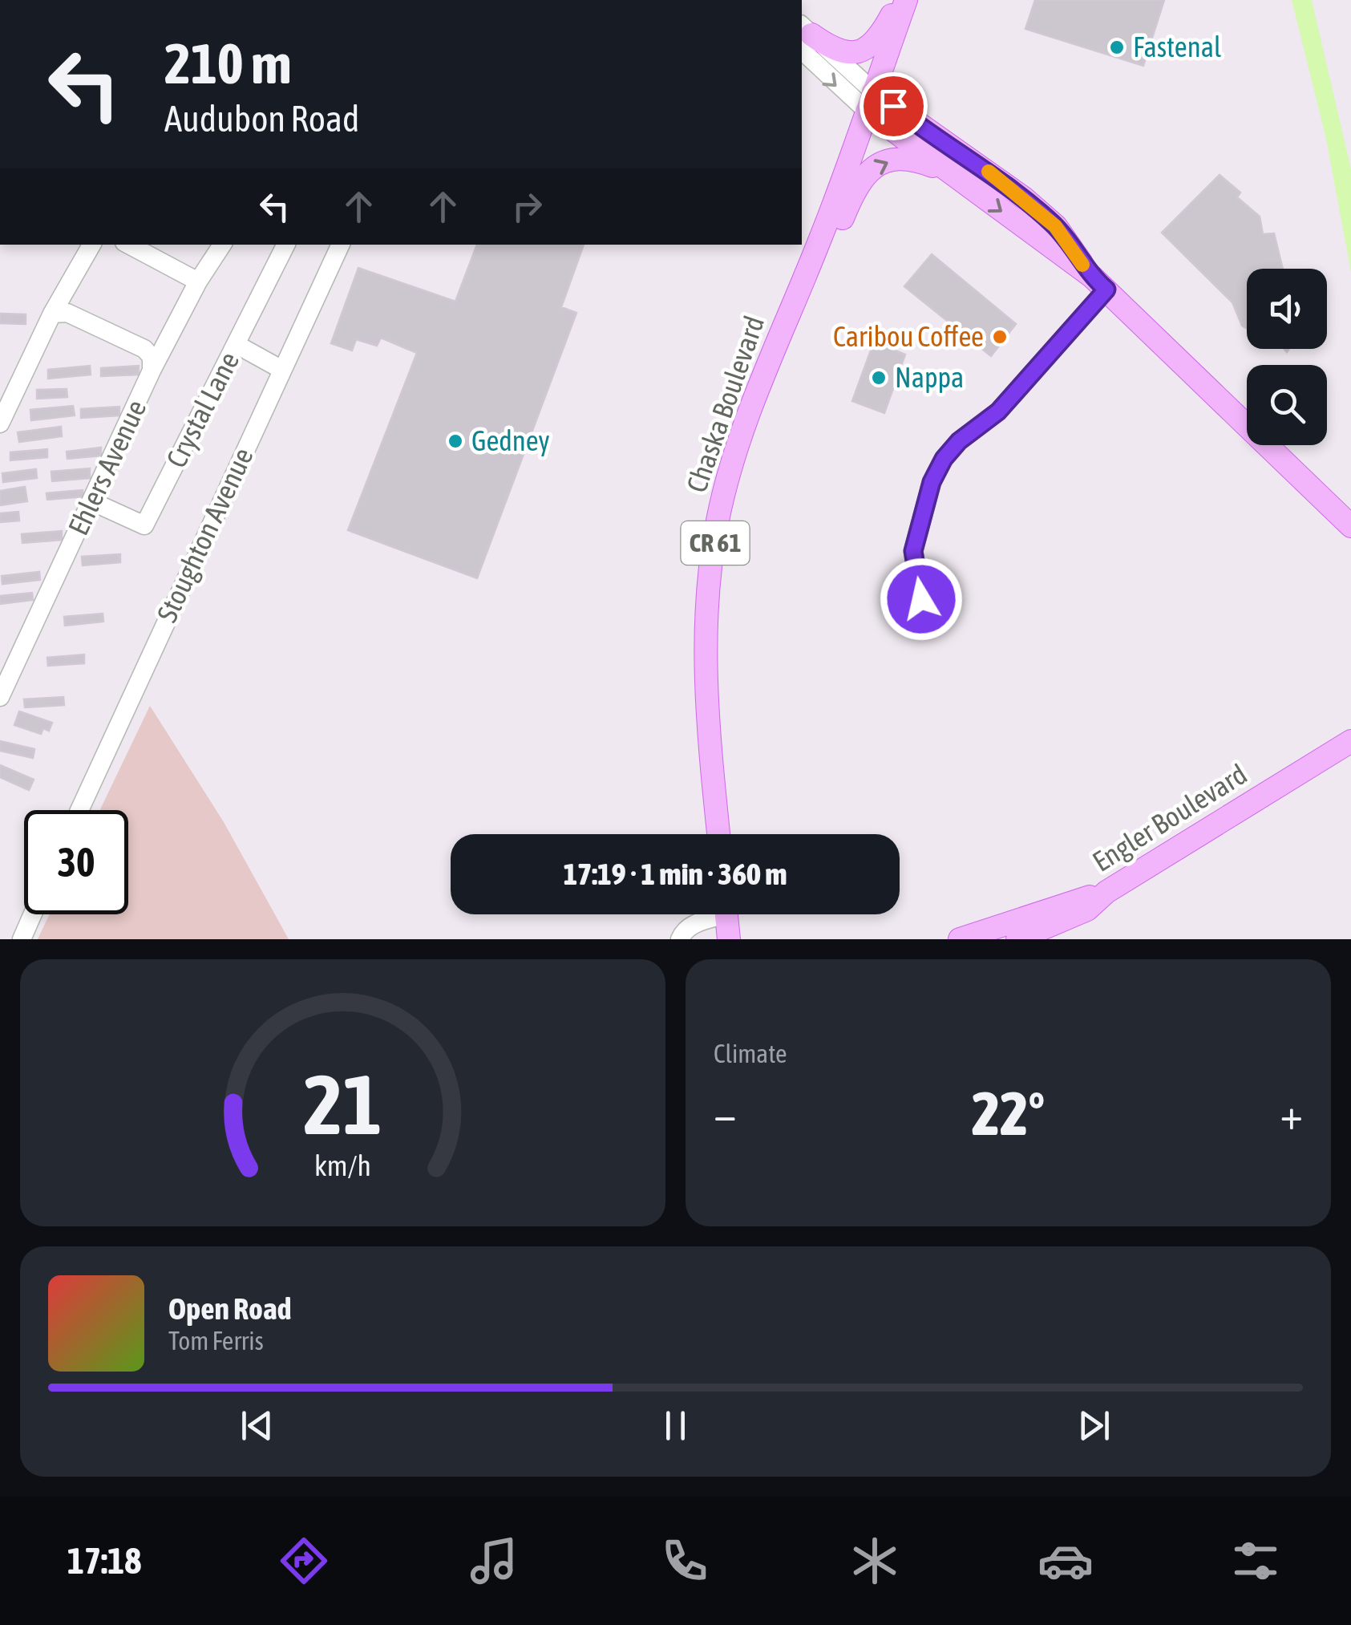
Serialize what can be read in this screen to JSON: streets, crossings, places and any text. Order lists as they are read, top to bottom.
{
  "streets": {
    "main road": ["Chaska Boulevard", "CR 61", "Engler Boulevard"],
    "street": ["Crystal Lane", "Ehlers Avenue", "Stoughton Avenue"]
  },
  "crossings": [
    ["Crystal Lane", "Ehlers Avenue"]
  ],
  "places": [
    "Fastenal",
    "Caribou Coffee",
    "Nappa",
    "Gedney"
  ],
  "page": {
    "turn": ["210 m", "Audubon Road"],
    "limit": "30",
    "trip": "17:19 · 1 min · 360 m",
    "tile": "Climate",
    "heat": ["−", "22°", "+"],
    "song": ["Open Road", "Tom Ferris"],
    "tabs": "17:18",
    "gauge": ["21", "km/h"]
  }
}
